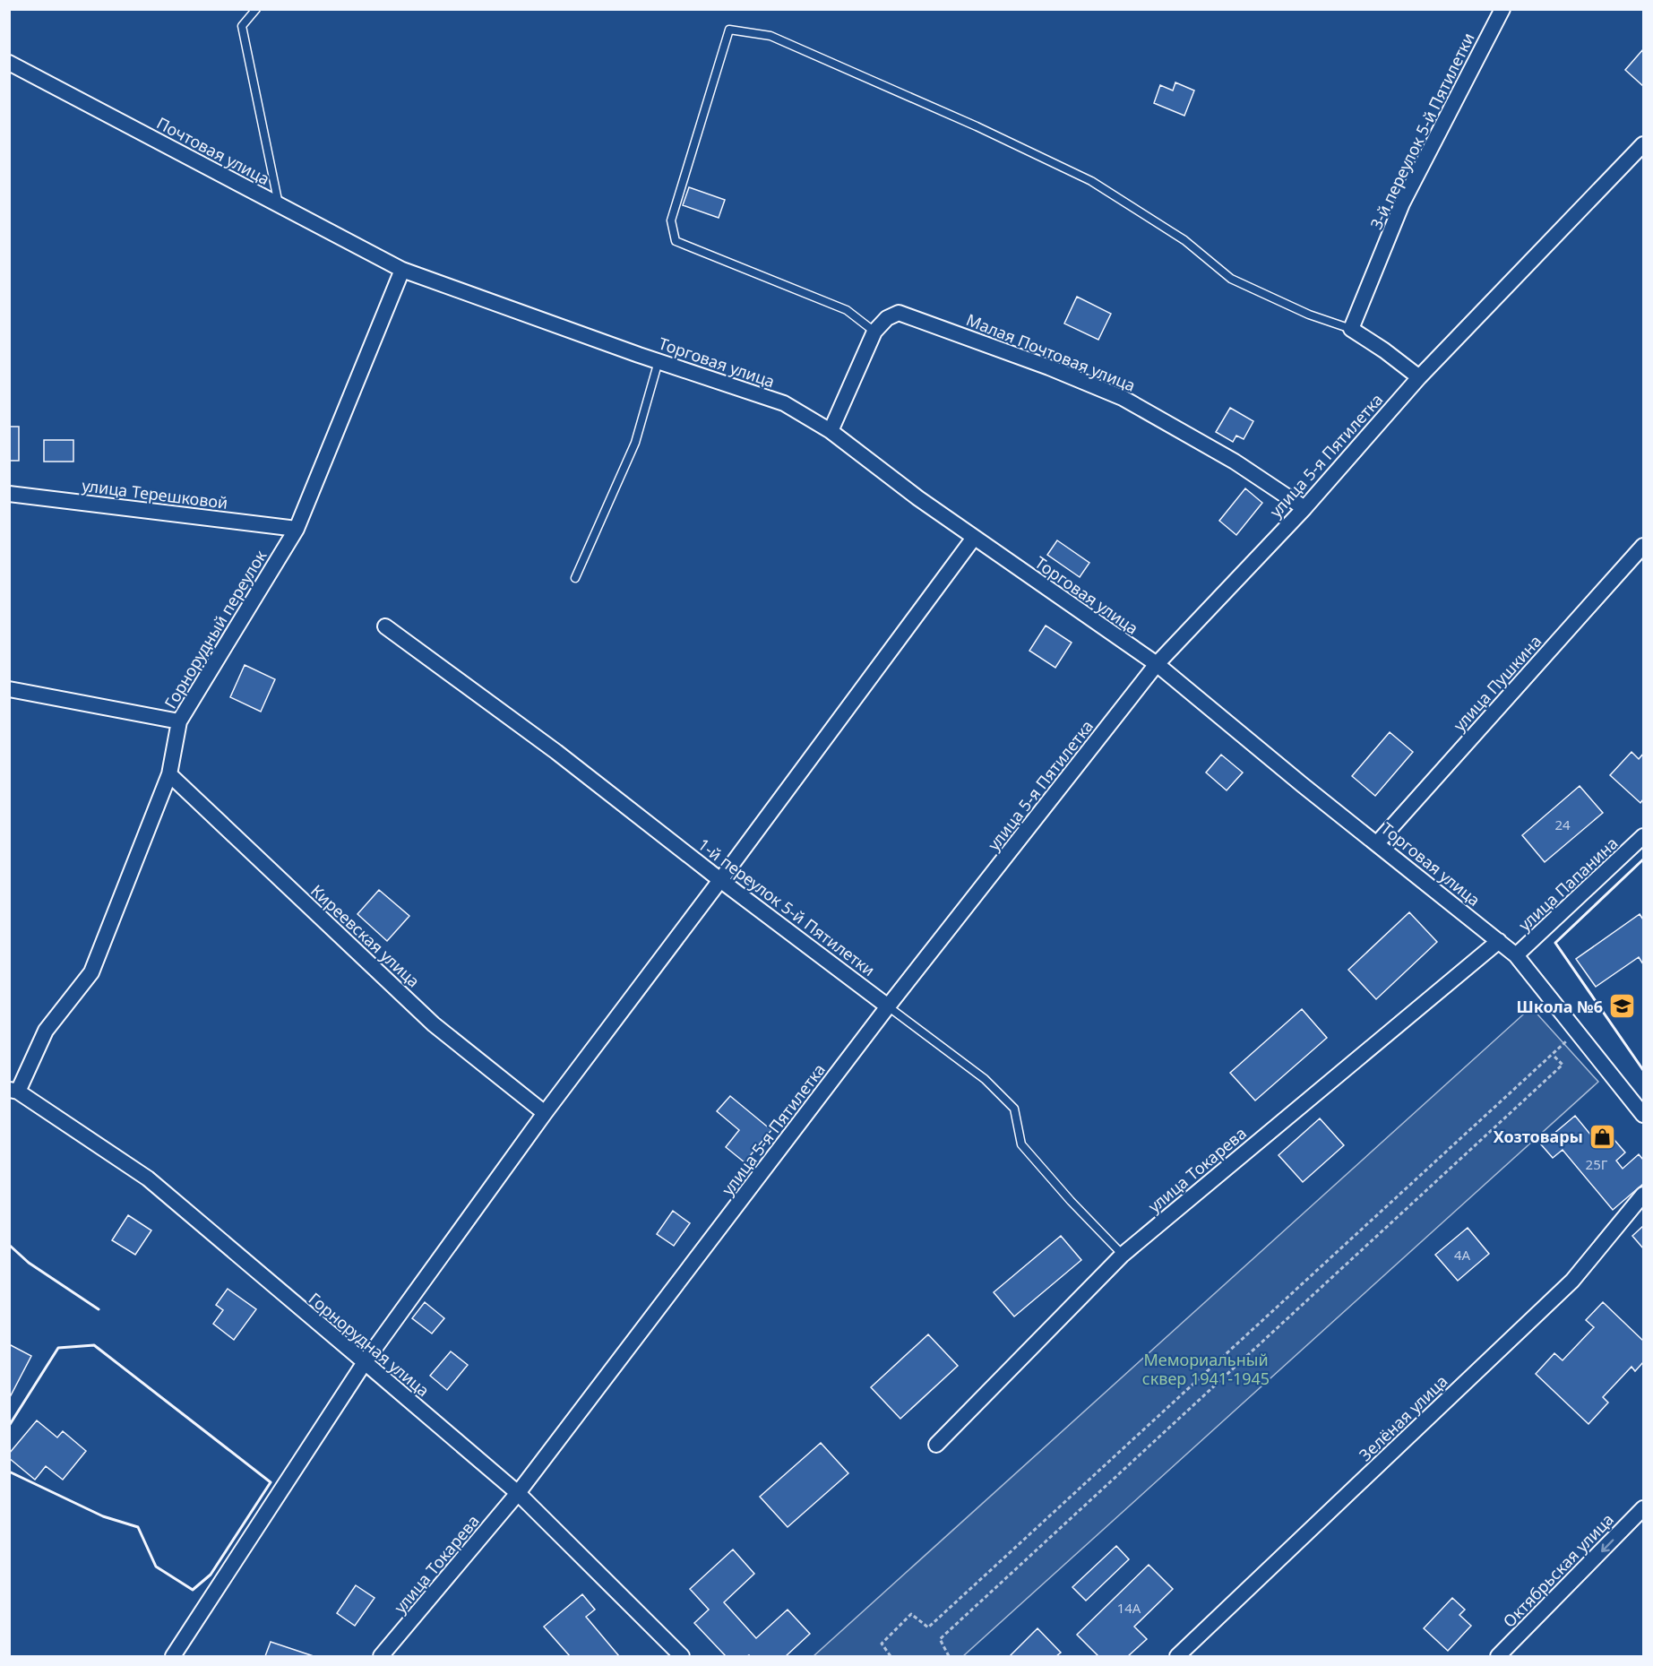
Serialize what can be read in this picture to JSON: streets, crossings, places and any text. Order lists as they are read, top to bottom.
{
  "streets": {
    "street": [
      "3-й переулок 5-й Пятилетки",
      "Почтовая улица",
      "Малая Почтовая улица",
      "Торговая улица",
      "улица 5-я Пятилетка",
      "улица Терешковой",
      "Горнорудный переулок",
      "улица Пушкина",
      "улица Папанина",
      "1-й переулок 5-й Пятилетки",
      "Киреевская улица",
      "улица Токарева",
      "Горнорудная улица",
      "Зелёная улица",
      "Октябрьская улица"
    ]
  },
  "crossings": [
    ["Почтовая улица", "Торговая улица"],
    ["Почтовая улица", "Горнорудный переулок"],
    ["Малая Почтовая улица", "Торговая улица"],
    ["Малая Почтовая улица", "улица 5-я Пятилетка"],
    ["Торговая улица", "улица 5-я Пятилетка"],
    ["Торговая улица", "Горнорудный переулок"],
    ["Торговая улица", "улица Пушкина"],
    ["Торговая улица", "улица Папанина"],
    ["Торговая улица", "улица Токарева"],
    ["улица 5-я Пятилетка", "1-й переулок 5-й Пятилетки"],
    ["улица 5-я Пятилетка", "улица Токарева"],
    ["улица 5-я Пятилетка", "Горнорудная улица"],
    ["улица Терешковой", "Горнорудный переулок"],
    ["Горнорудный переулок", "Киреевская улица"],
    ["Горнорудный переулок", "Горнорудная улица"],
    ["1-й переулок 5-й Пятилетки", "улица Токарева"],
    ["улица Токарева", "Горнорудная улица"]
  ],
  "one_way": ["Октябрьская улица"],
  "parks": ["Мемориальный сквер 1941-1945"],
  "places": {
    "school or university": ["Школа №6"],
    "shop": ["Хозтовары"]
  },
  "house_numbers": [
    "24",
    "25Г",
    "4А",
    "14А"
  ]
}
